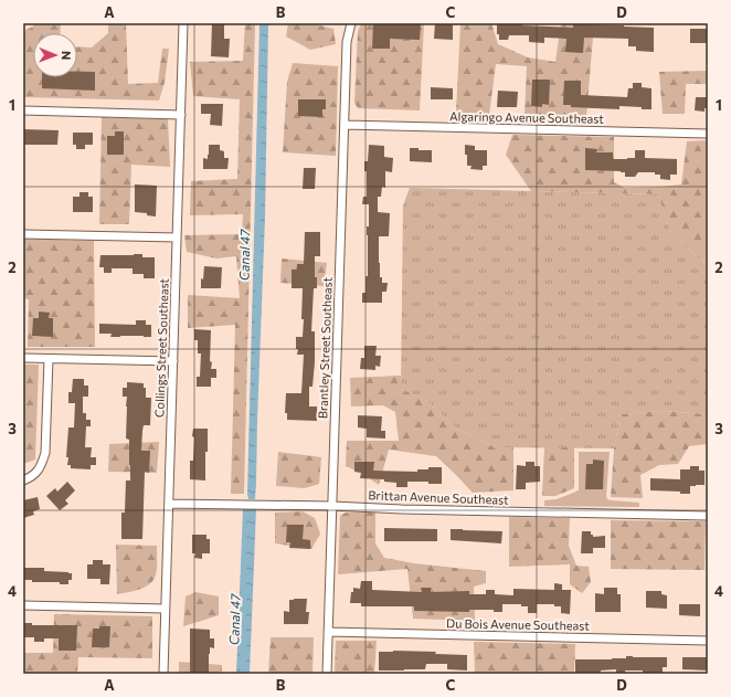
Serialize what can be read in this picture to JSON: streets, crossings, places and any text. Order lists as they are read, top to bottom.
{
  "streets": {
    "street": [
      "Algaringo Avenue Southeast",
      "Collings Street Southeast",
      "Brantley Street Southeast",
      "Brittan Avenue Southeast",
      "Du Bois Avenue Southeast"
    ]
  },
  "crossings": [
    ["Algaringo Avenue Southeast", "Brantley Street Southeast"],
    ["Collings Street Southeast", "Brittan Avenue Southeast"],
    ["Brantley Street Southeast", "Brittan Avenue Southeast"],
    ["Brantley Street Southeast", "Du Bois Avenue Southeast"]
  ],
  "water": ["Canal 47"],
  "north": "right",
  "grid": {
    "columns": [
      "A",
      "B",
      "C",
      "D"
    ],
    "rows": [
      "1",
      "2",
      "3",
      "4"
    ]
  }
}
